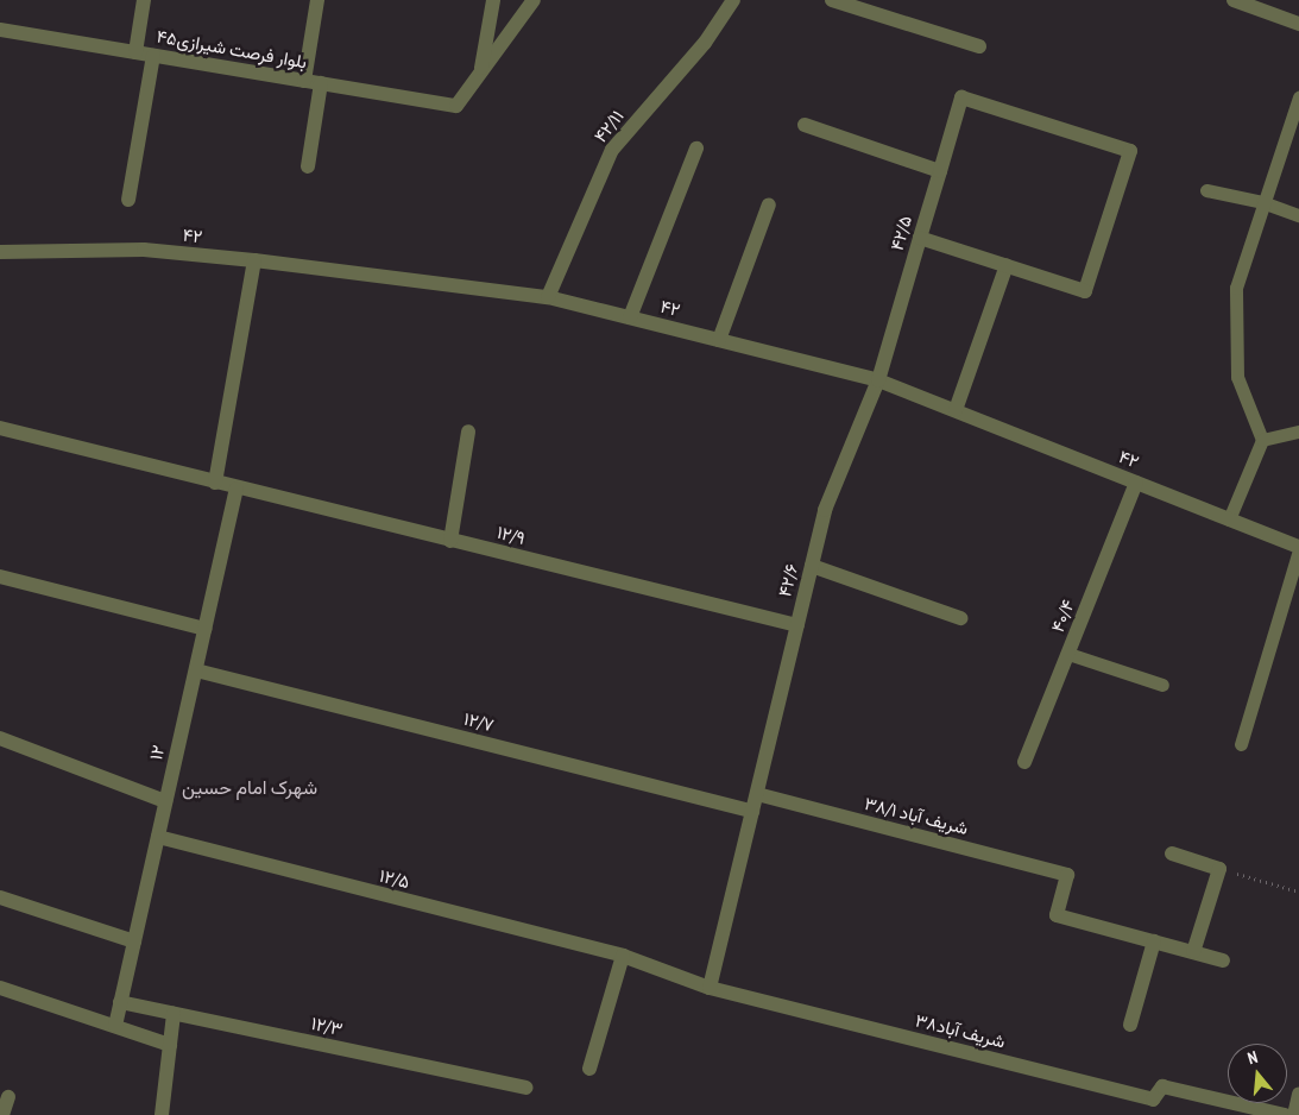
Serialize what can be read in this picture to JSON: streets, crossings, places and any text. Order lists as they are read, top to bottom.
{
  "streets": {
    "street": [
      "بلوار فرصت شیرازی۴۵",
      "۴۲/۱۱",
      "۴۲/۵",
      "۴۲",
      "۱۲/۹",
      "۴۲/۶",
      "۴۰/۴",
      "۱۲/۷",
      "۱۲",
      "۳۸/۱ شریف آباد",
      "۱۲/۵",
      "۱۲/۳",
      "شریف آباد۳۸"
    ]
  },
  "crossings": [
    ["۴۲/۱۱", "۴۲"],
    ["۴۲/۵", "۴۲"],
    ["۴۲/۵", "۴۲/۶"],
    ["۴۲", "۴۲/۶"],
    ["۴۲", "۴۰/۴"],
    ["۱۲/۹", "۴۲/۶"],
    ["۱۲/۹", "۱۲"],
    ["۴۲/۶", "۱۲/۷"],
    ["۴۲/۶", "۳۸/۱ شریف آباد"],
    ["۴۲/۶", "شریف آباد۳۸"],
    ["۱۲/۷", "۱۲"],
    ["۱۲", "۱۲/۵"],
    ["۱۲", "۱۲/۳"],
    ["۱۲/۵", "شریف آباد۳۸"]
  ],
  "districts": ["شهرک امام حسین"],
  "north": "top"
}
